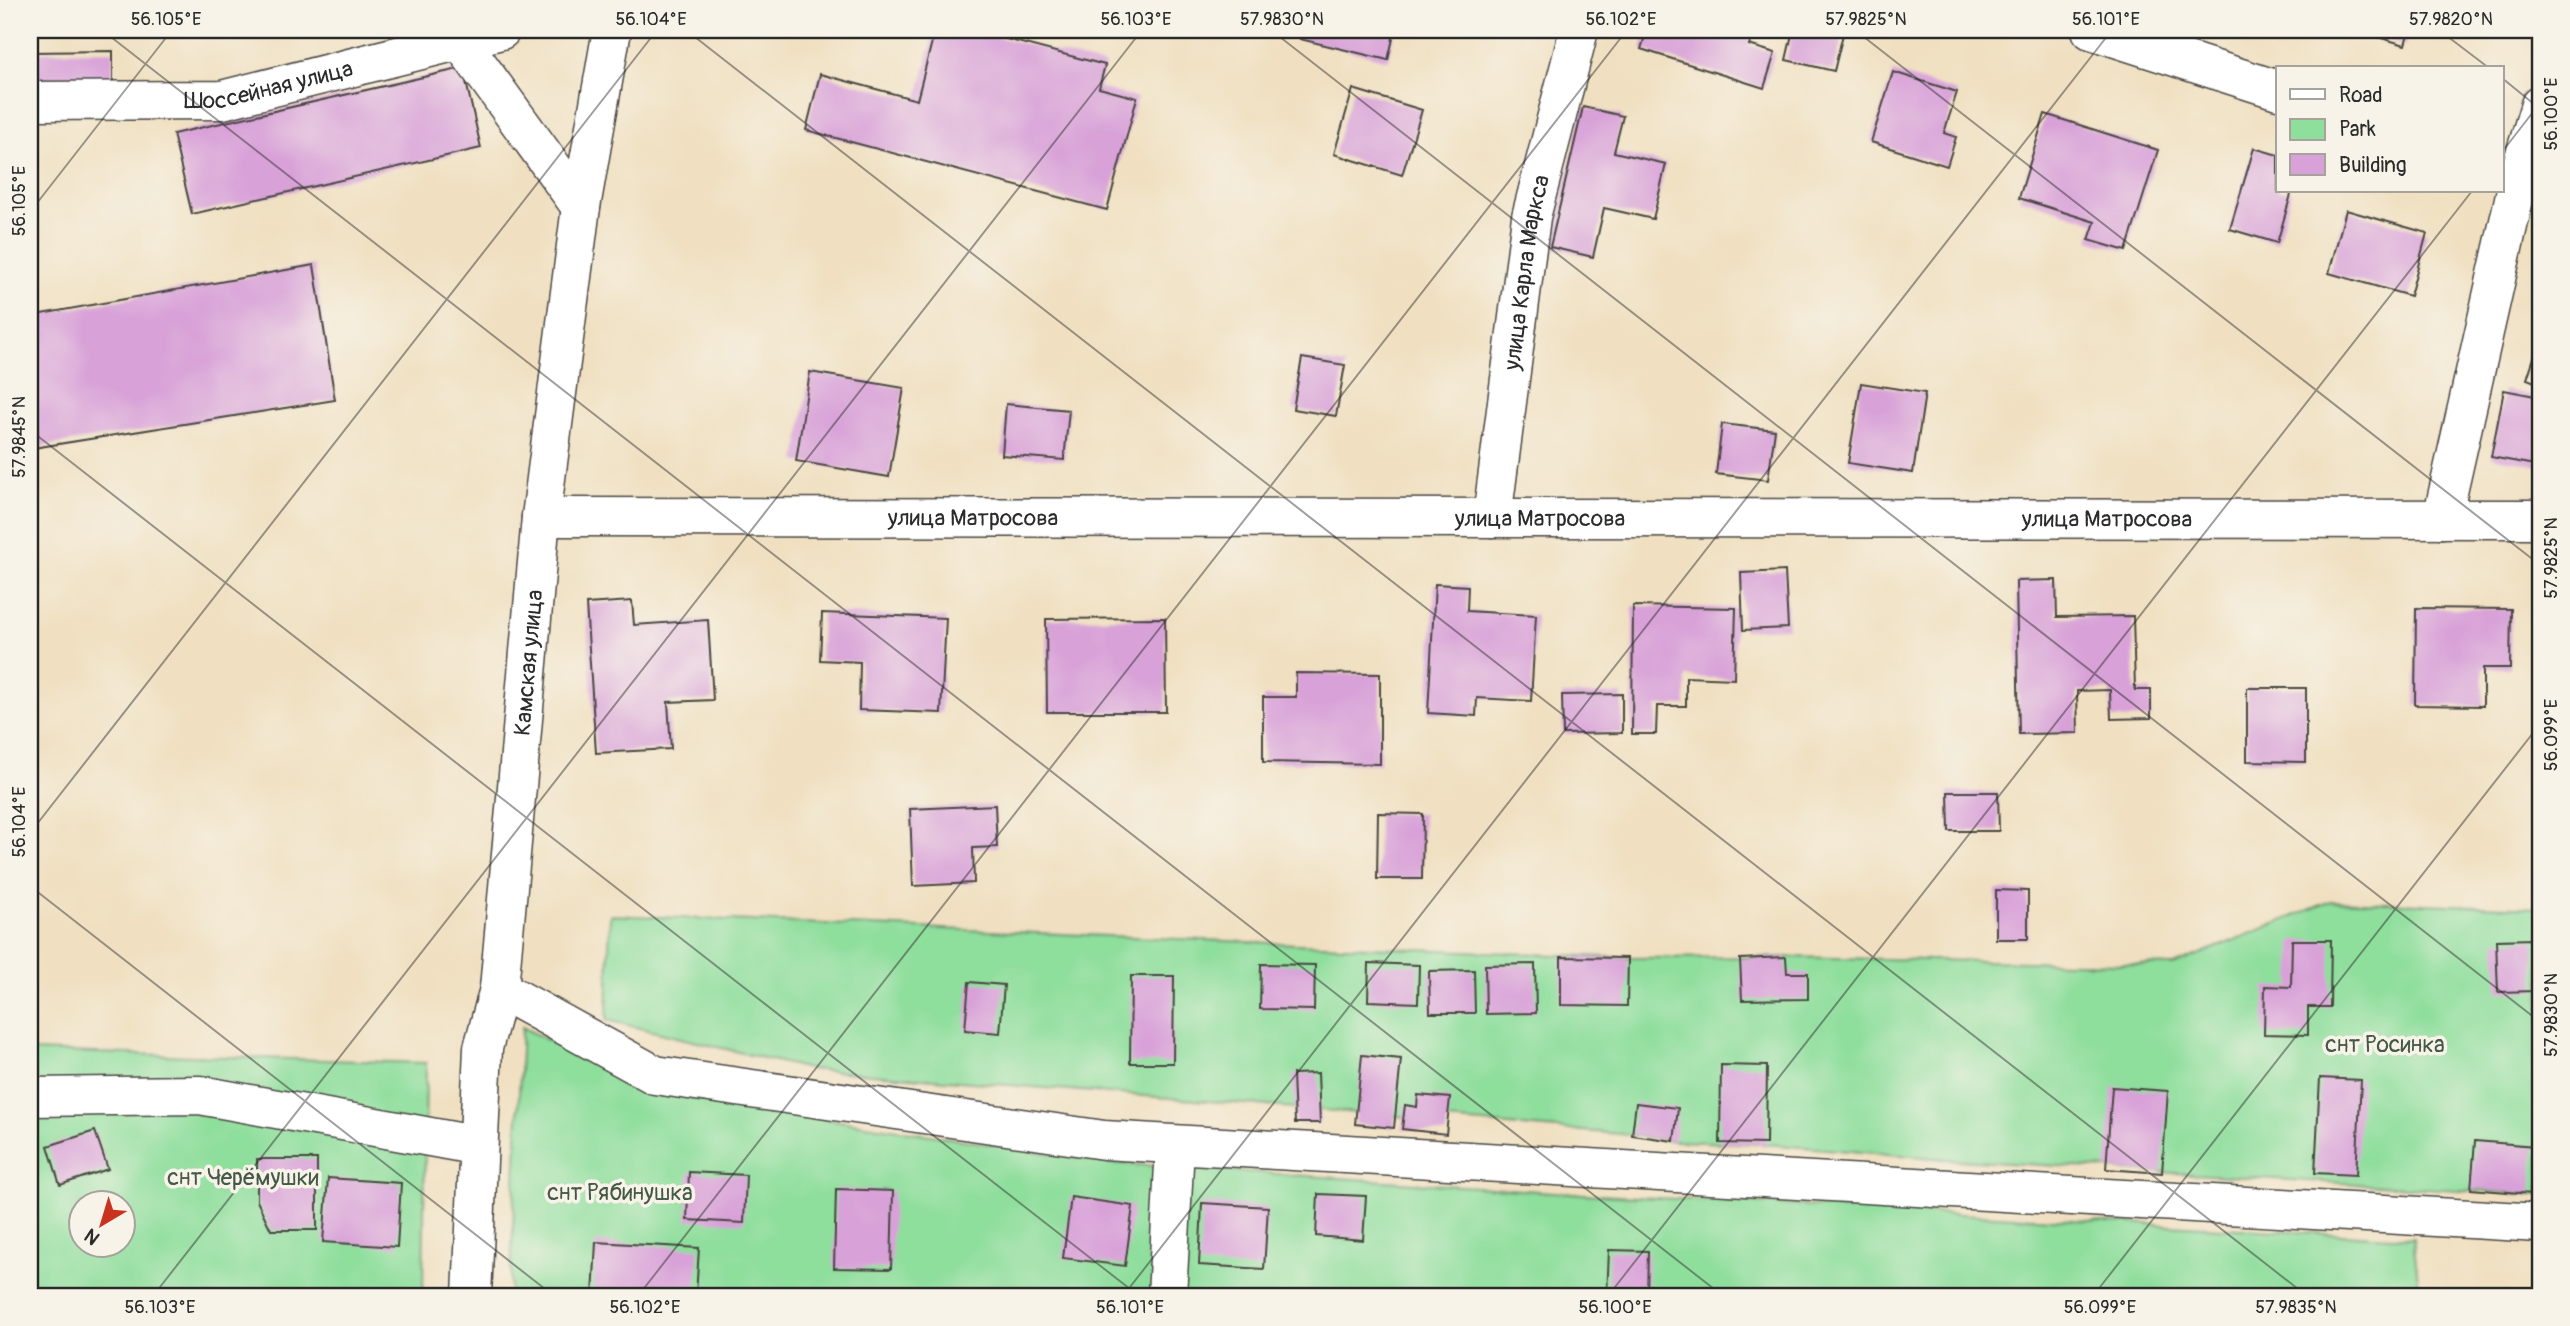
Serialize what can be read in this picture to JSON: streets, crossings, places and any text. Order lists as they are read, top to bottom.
{
  "streets": {
    "street": [
      "Шоссейная улица",
      "улица Карла Маркса",
      "улица Матросова",
      "Камская улица"
    ]
  },
  "crossings": [
    ["улица Карла Маркса", "улица Матросова"],
    ["улица Матросова", "Камская улица"]
  ],
  "parks": ["снт Росинка", "снт Черёмушки", "снт Рябинушка"],
  "legend": ["Road", "Park", "Building"],
  "north": "bottom left",
  "coordinates": [
    "56.105°E",
    "56.104°E",
    "56.103°E",
    "57.9830°N",
    "56.102°E",
    "57.9825°N",
    "56.101°E",
    "57.9820°N",
    "56.100°E",
    "57.9845°N",
    "56.099°E",
    "57.9835°N"
  ]
}
